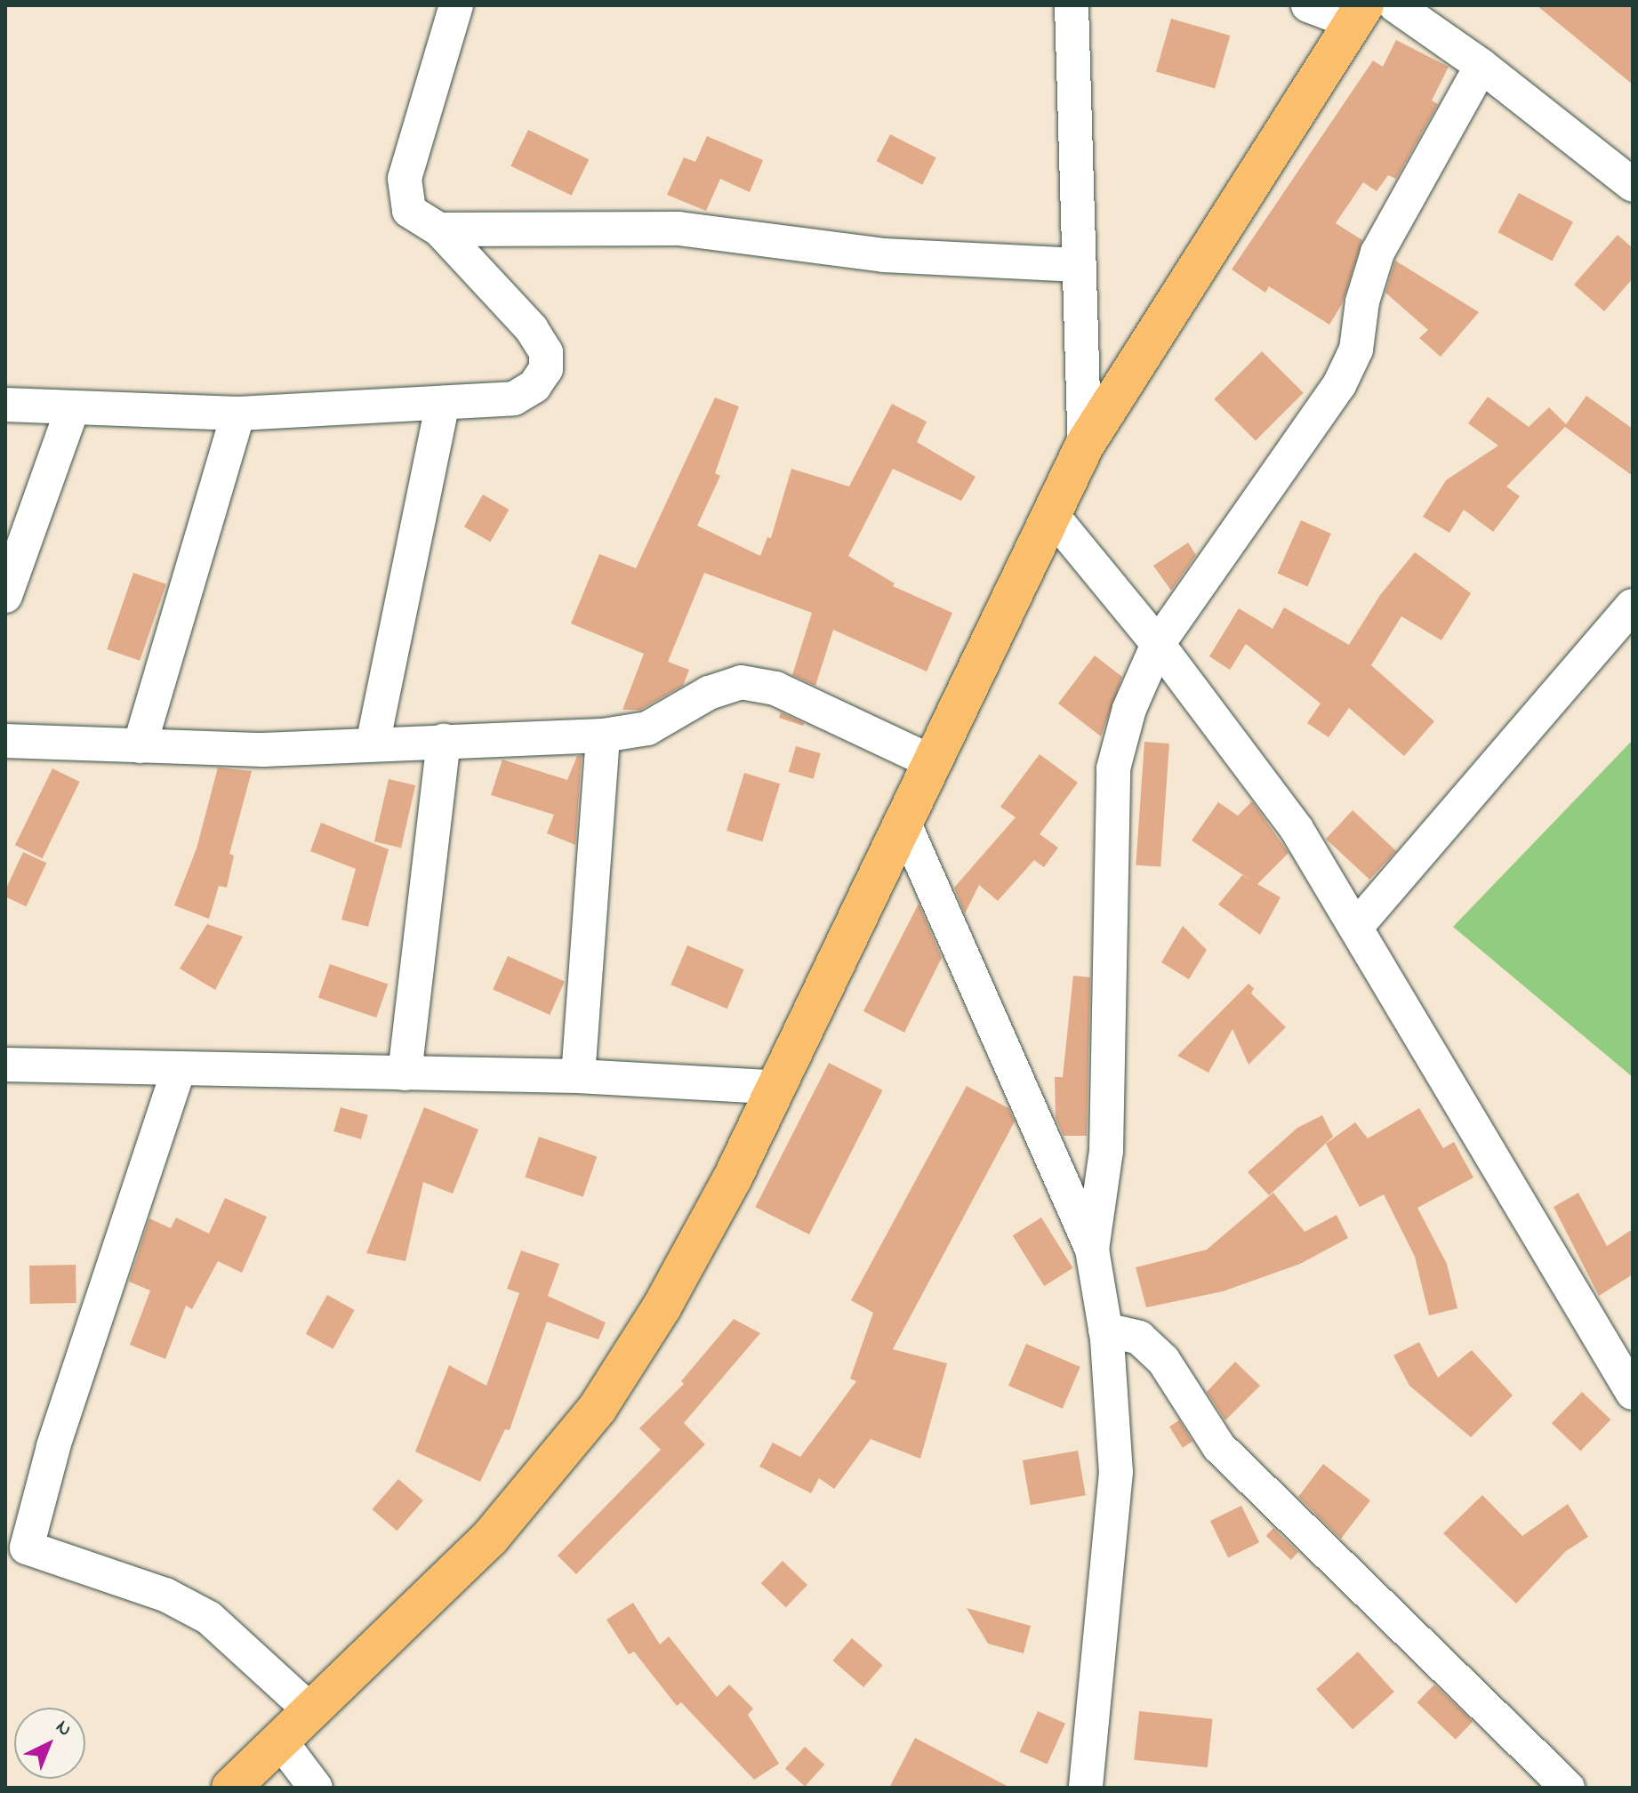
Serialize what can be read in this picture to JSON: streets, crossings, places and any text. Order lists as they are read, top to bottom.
{
  "north": "top right"
}
